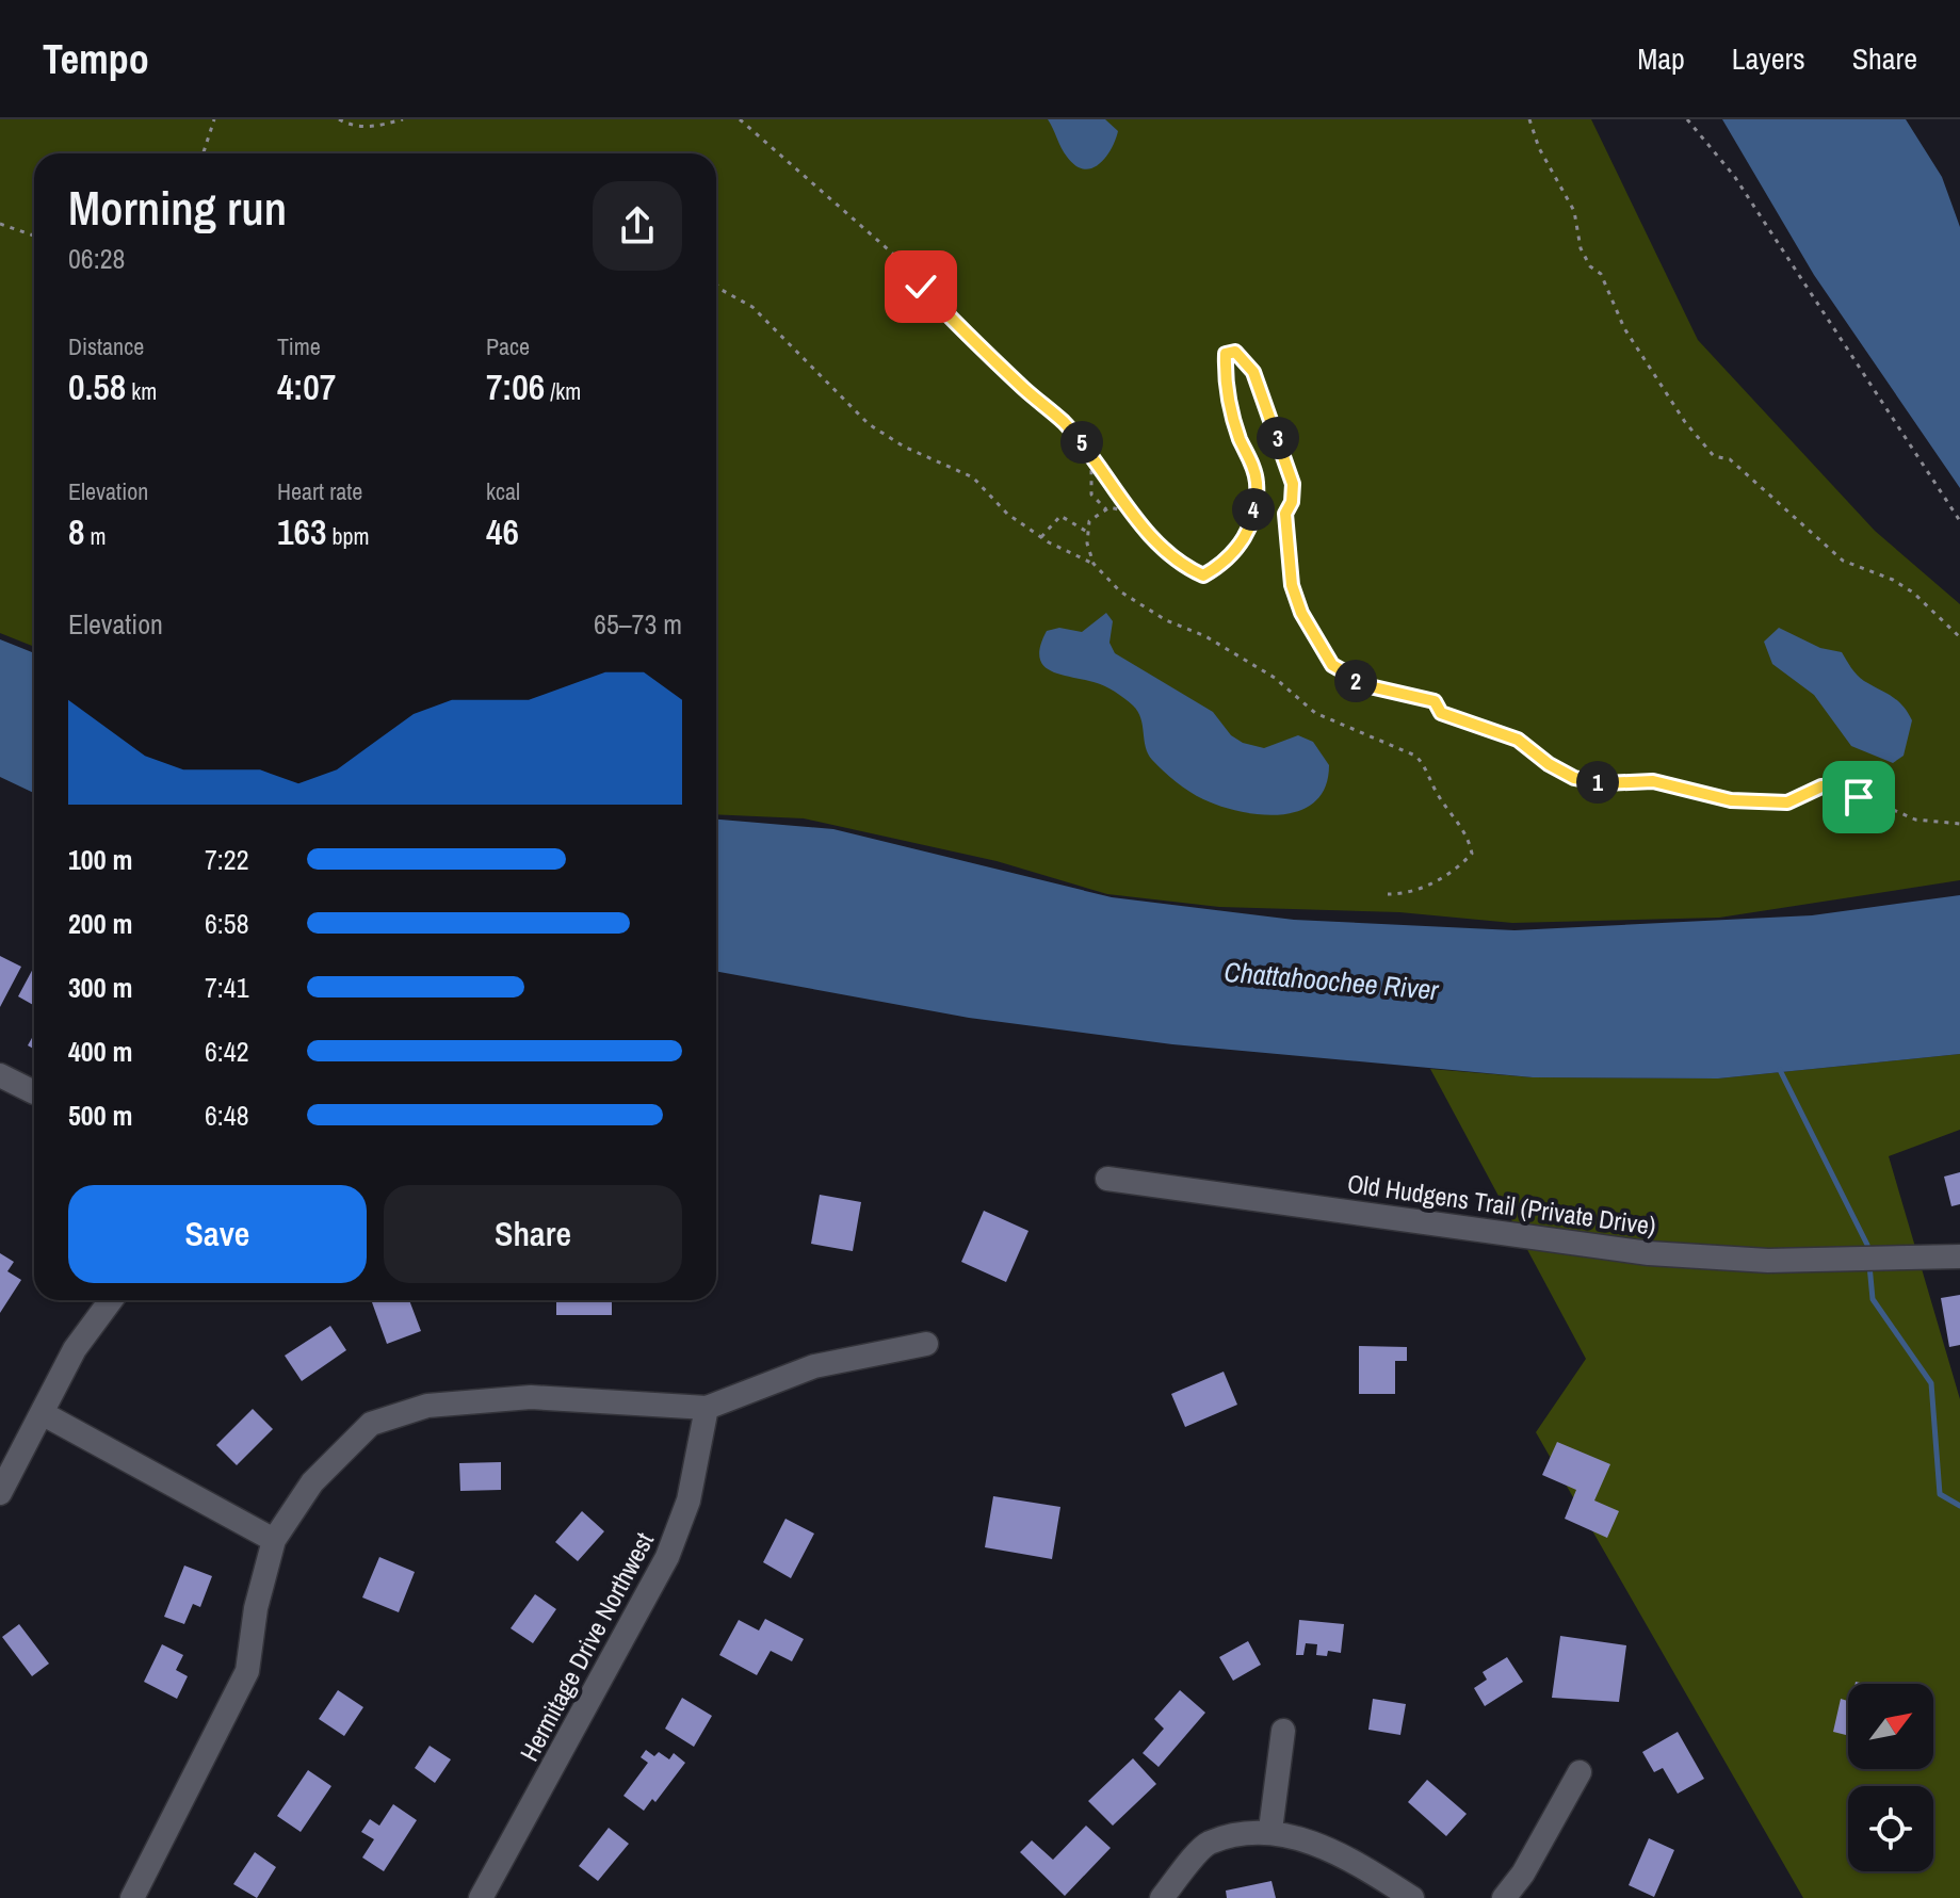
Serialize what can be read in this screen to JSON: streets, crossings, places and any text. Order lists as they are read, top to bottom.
{
  "streets": {
    "street": ["Old Hudgens Trail (Private Drive)", "Hermitage Drive Northwest"]
  },
  "water": ["Chattahoochee River"],
  "north": "top right",
  "page": {
    "header": "Tempo",
    "nav": ["Map", "Layers", "Share"],
    "heading": ["Morning run", "06:28"],
    "stats": [
      ["Distance", "0.58 km"],
      ["Time", "4:07"],
      ["Pace", "7:06 /km"],
      ["Elevation", "8 m"],
      ["Heart rate", "163 bpm"],
      ["kcal", "46"]
    ],
    "pins": [
      "3",
      "5",
      "4",
      "2",
      "1"
    ],
    "chart": ["Elevation", "65–73 m"],
    "list": [
      {
        "name": "100 m",
        "note": "7:22"
      },
      {
        "name": "200 m",
        "note": "6:58"
      },
      {
        "name": "300 m",
        "note": "7:41"
      },
      {
        "name": "400 m",
        "note": "6:42"
      },
      {
        "name": "500 m",
        "note": "6:48"
      }
    ],
    "buttons": ["Save", "Share"]
  }
}
